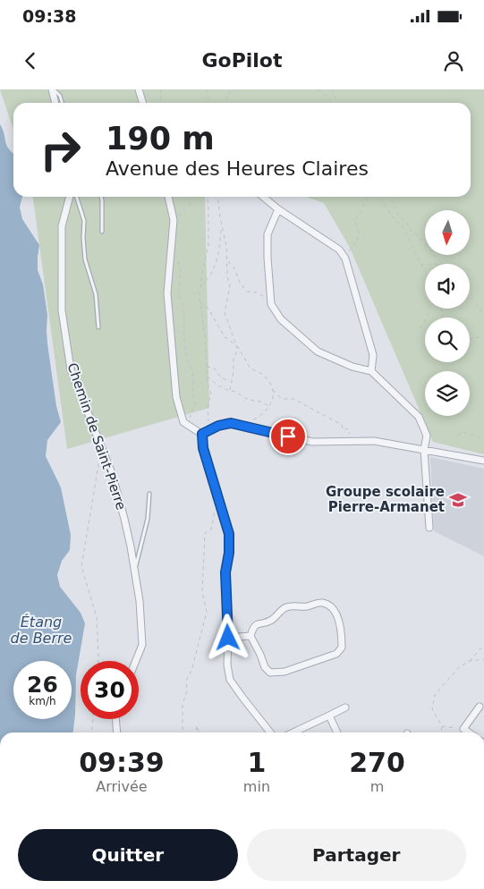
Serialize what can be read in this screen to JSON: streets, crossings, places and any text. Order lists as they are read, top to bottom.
{
  "streets": {
    "street": ["Chemin de Saint-Pierre"]
  },
  "water": ["Étang de Berre"],
  "places": {
    "school or university": ["Groupe scolaire Pierre-Armanet"]
  },
  "north": "bottom",
  "page": {
    "status": "09:38",
    "header": "GoPilot",
    "turn": ["190 m", "Avenue des Heures Claires"],
    "speed": "26 km/h",
    "limit": "30",
    "eta": [
      "09:39",
      "Arrivée",
      "1",
      "min",
      "270",
      "m"
    ],
    "buttons": ["Quitter", "Partager"]
  }
}
